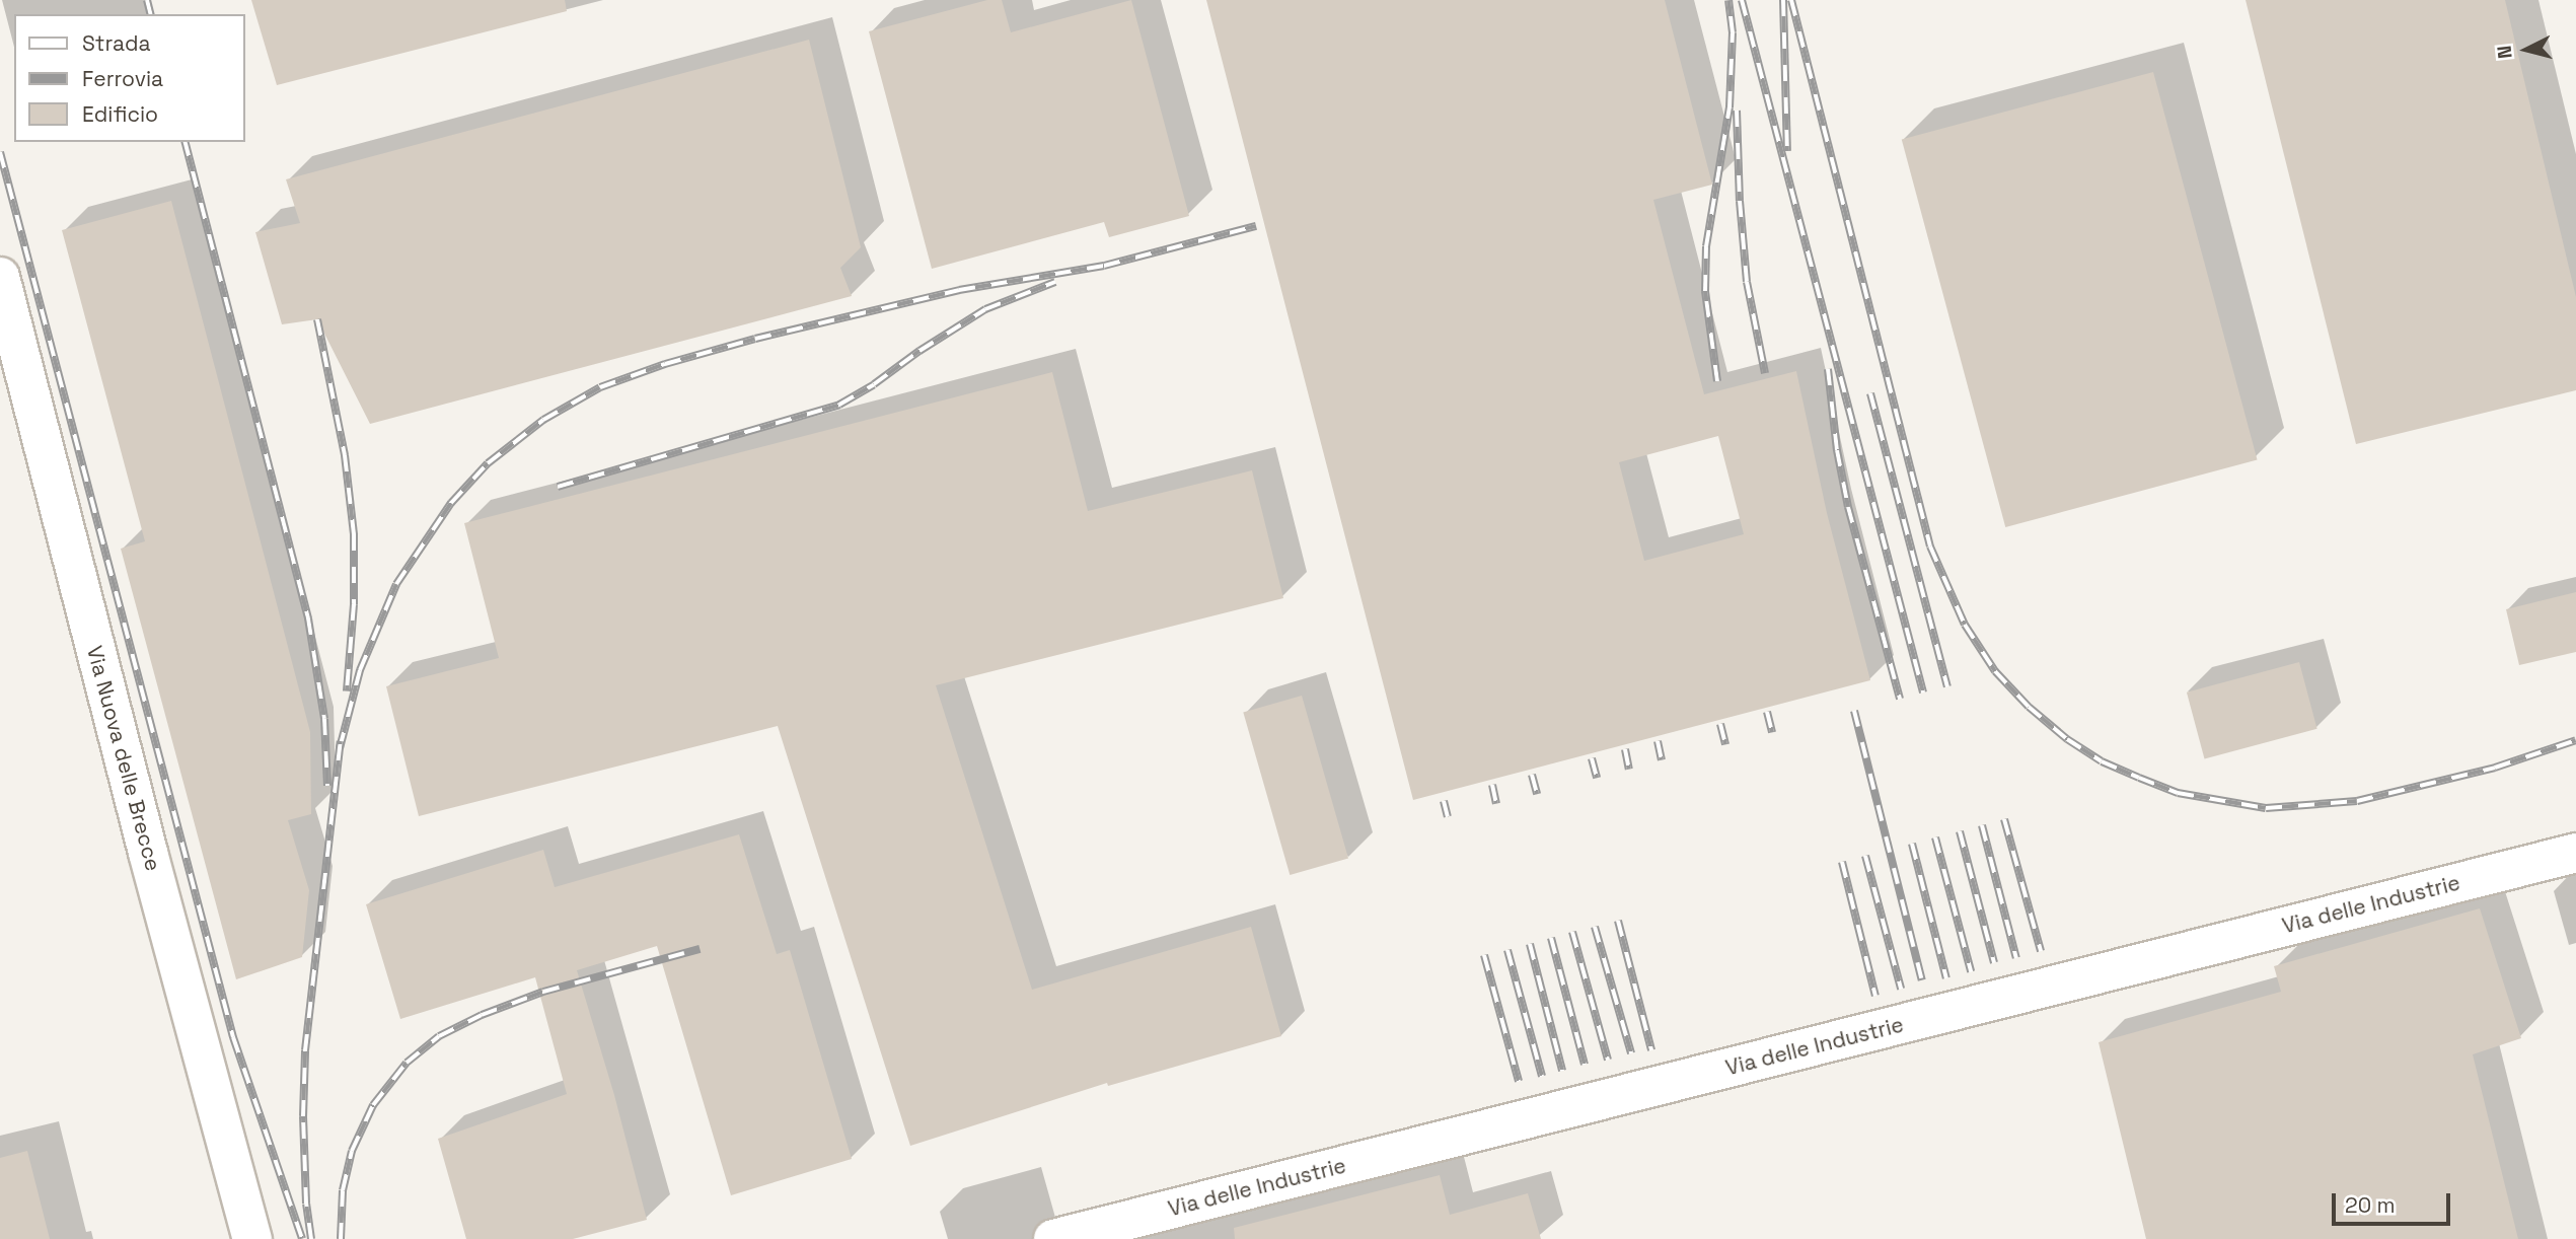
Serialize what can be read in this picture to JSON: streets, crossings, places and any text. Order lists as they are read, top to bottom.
{
  "streets": {
    "street": ["Via Nuova delle Brecce", "Via delle Industrie"]
  },
  "legend": ["Strada", "Ferrovia", "Edificio"],
  "scale_bar": "20 m",
  "north": "left"
}
